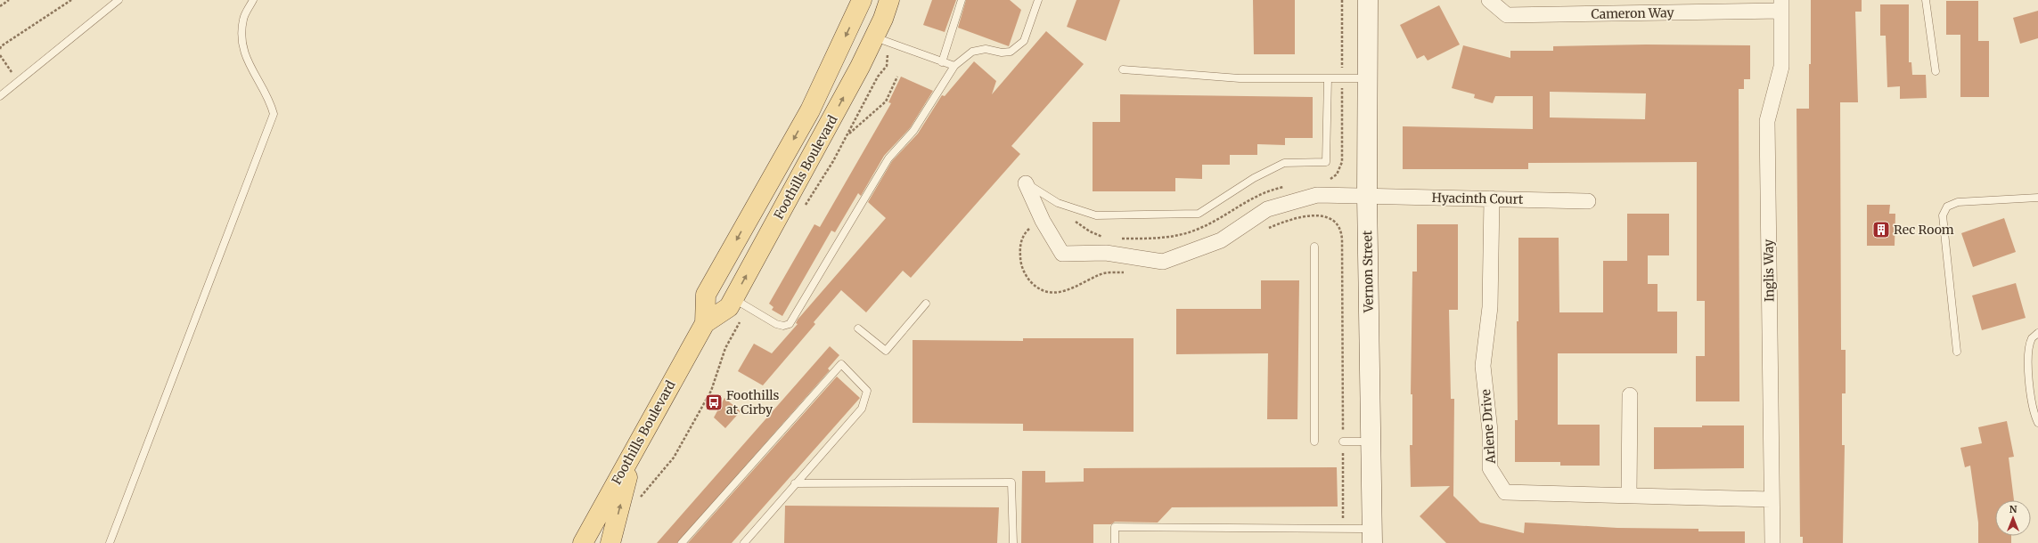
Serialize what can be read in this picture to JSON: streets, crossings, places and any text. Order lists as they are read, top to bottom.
{
  "streets": {
    "main road": ["Foothills Boulevard", "Vernon Street"],
    "street": [
      "Cameron Way",
      "Hyacinth Court",
      "Inglis Way",
      "Arlene Drive"
    ]
  },
  "crossings": [
    ["Cameron Way", "Inglis Way"],
    ["Hyacinth Court", "Vernon Street"],
    ["Hyacinth Court", "Arlene Drive"],
    ["Inglis Way", "Arlene Drive"]
  ],
  "places": {
    "building": ["Rec Room"],
    "bus stop": ["Foothills at Cirby"]
  },
  "north": "top"
}
